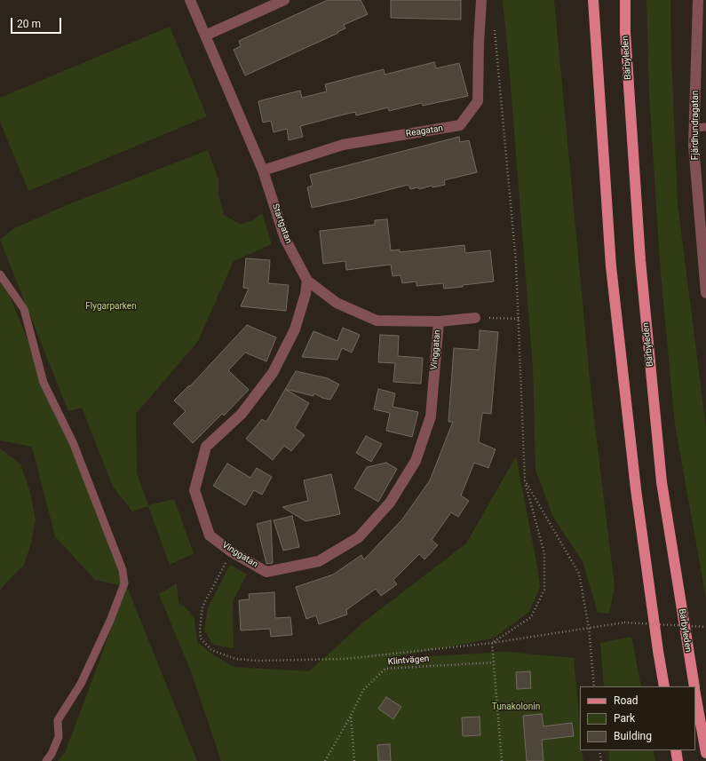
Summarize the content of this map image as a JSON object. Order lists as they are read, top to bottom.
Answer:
{
  "streets": {
    "main road": ["Bärbyleden"],
    "street": [
      "Fjärdhundragatan",
      "Reagatan",
      "Startgatan",
      "Vinggatan"
    ],
    "path": ["Klintvägen"]
  },
  "crossings": [
    ["Reagatan", "Startgatan"],
    ["Startgatan", "Vinggatan"]
  ],
  "parks": ["Flygarparken", "Tunakolonin"],
  "legend": ["Road", "Park", "Building"],
  "scale_bar": "20 m"
}
